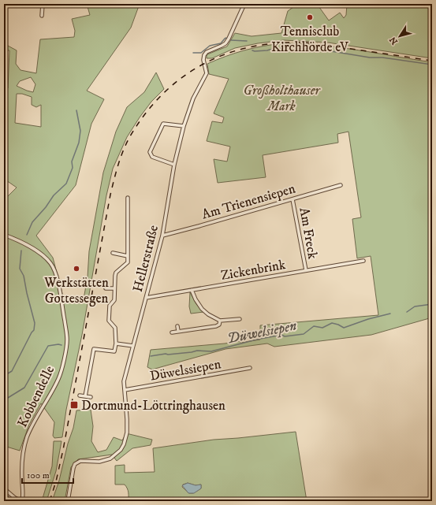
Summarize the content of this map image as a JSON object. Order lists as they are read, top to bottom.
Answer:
{
  "streets": {
    "street": [
      "Am Trienensiepen",
      "Am Freck",
      "Hellerstraße",
      "Zickenbrink",
      "Düwelssiepen",
      "Kobbendelle"
    ]
  },
  "crossings": [
    ["Am Trienensiepen", "Am Freck"],
    ["Am Trienensiepen", "Hellerstraße"],
    ["Am Freck", "Zickenbrink"],
    ["Hellerstraße", "Zickenbrink"],
    ["Hellerstraße", "Düwelssiepen"]
  ],
  "water": ["Düwelsiepen"],
  "parks": ["Großholthauser Mark"],
  "places": {
    "other": ["Tennisclub Kirchhörde eV", "Werkstätten Gottessegen"],
    "transit": ["Dortmund-Löttringhausen"]
  },
  "scale_bar": "100 m",
  "north": "bottom left"
}
